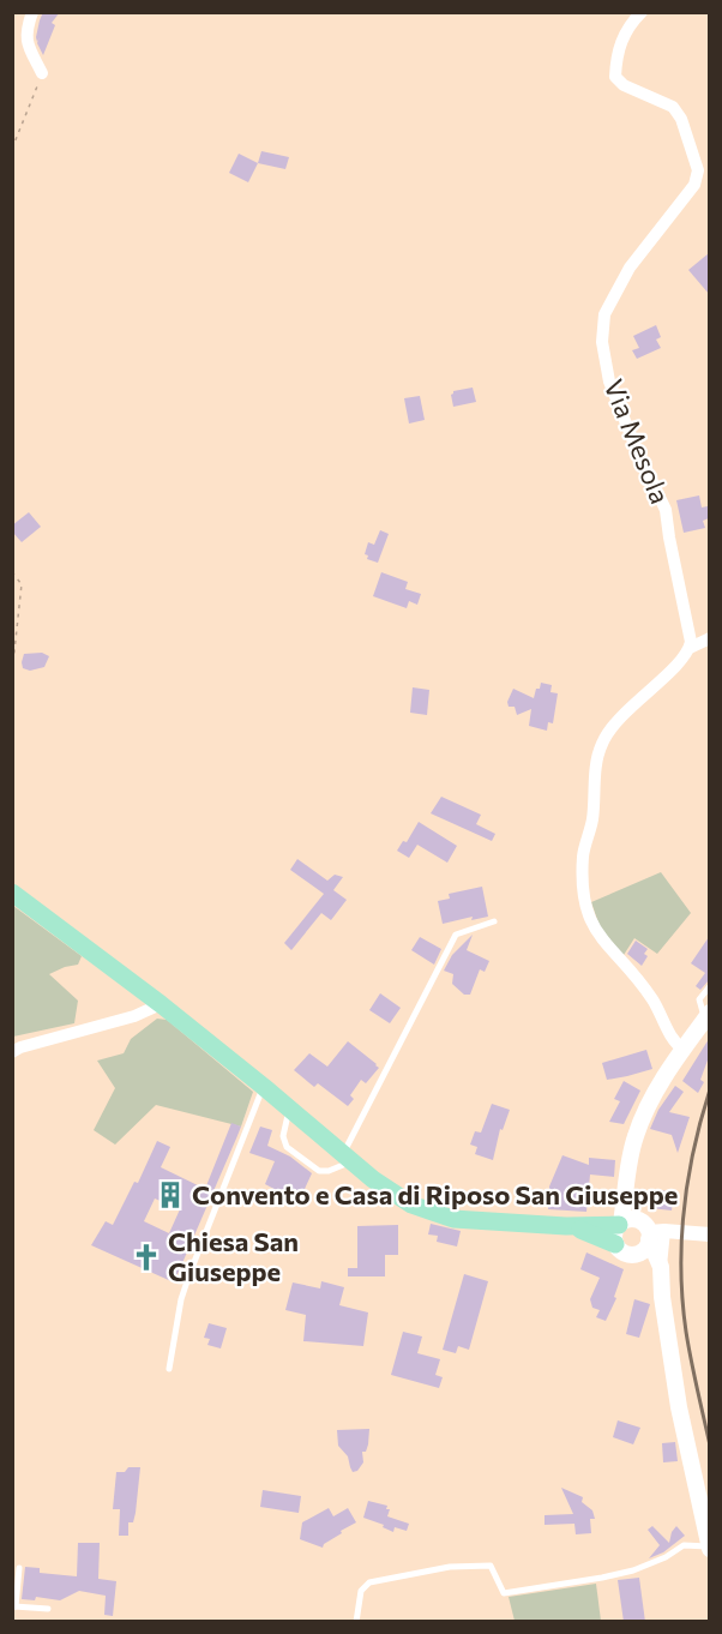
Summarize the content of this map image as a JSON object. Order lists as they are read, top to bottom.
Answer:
{
  "streets": {
    "street": ["Via Mesola"]
  },
  "places": {
    "building": ["Convento e Casa di Riposo San Giuseppe"],
    "church": ["Chiesa San Giuseppe"]
  }
}
